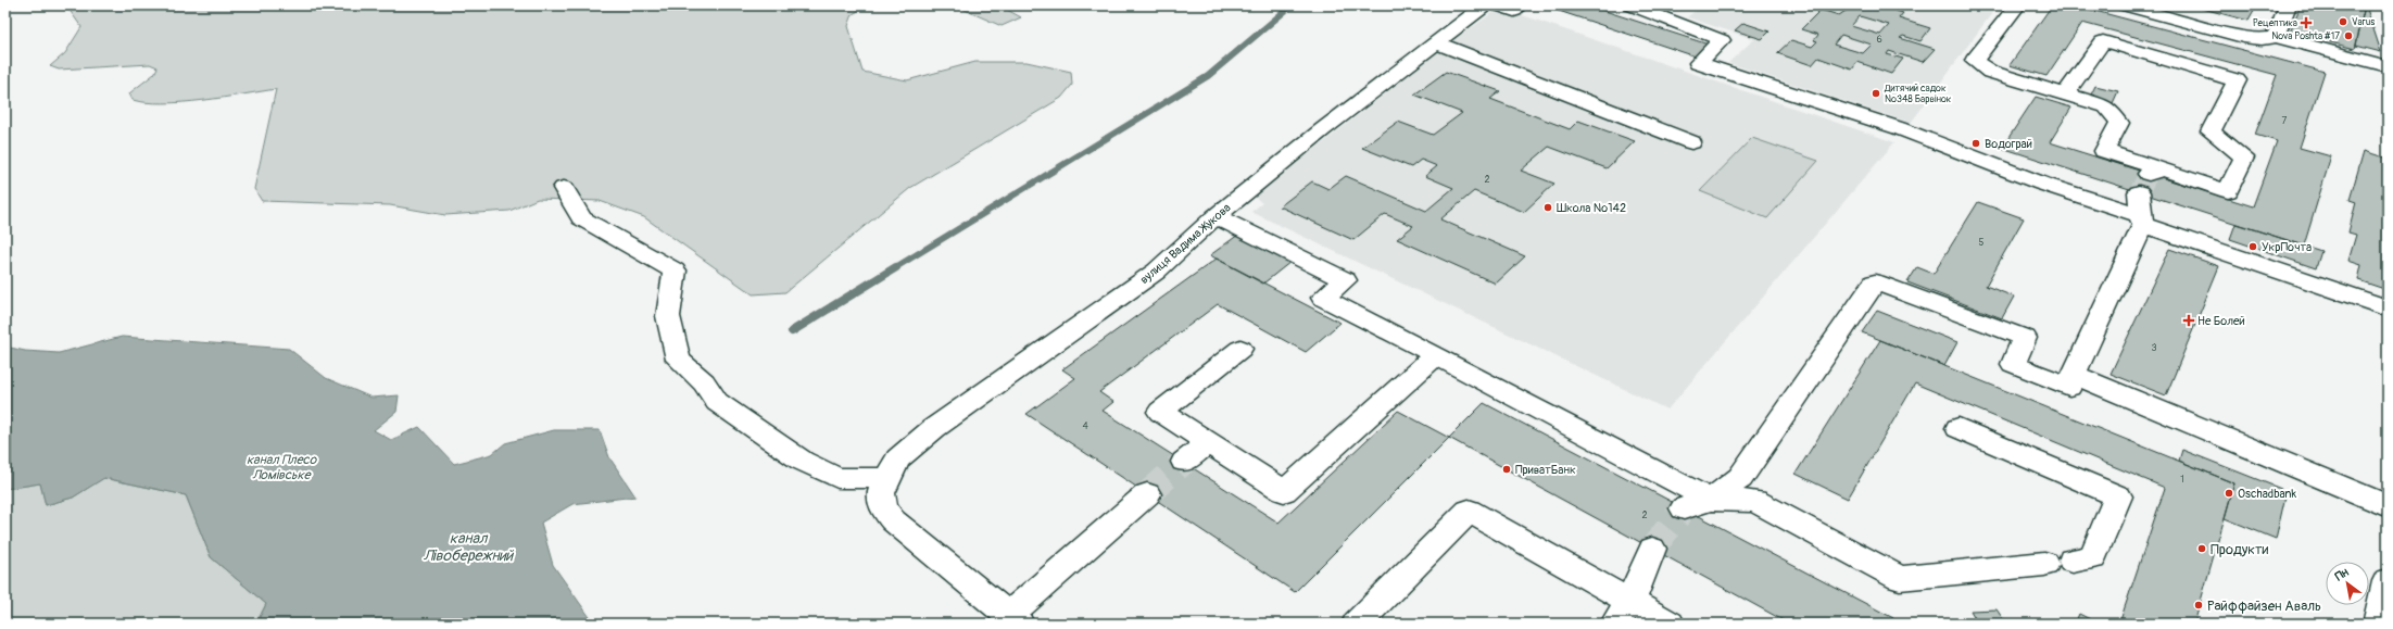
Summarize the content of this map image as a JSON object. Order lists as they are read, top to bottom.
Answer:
{
  "streets": {
    "street": ["вулиця Вадима Жукова"]
  },
  "water": ["канал Плесо Ломівське", "канал Лівобережний"],
  "places": {
    "other": [
      "Varus",
      "Nova Poshta #17",
      "Дитячий садок №348 Барвінок",
      "Водограй",
      "Школа №142",
      "УкрПочта",
      "ПриватБанк",
      "Oschadbank",
      "Продукти",
      "Райффайзен Аваль"
    ],
    "health": ["Рецептика", "Не Болей"]
  },
  "house_numbers": [
    "6",
    "7",
    "2",
    "5",
    "3",
    "4",
    "1",
    "2"
  ],
  "north": "top left"
}
